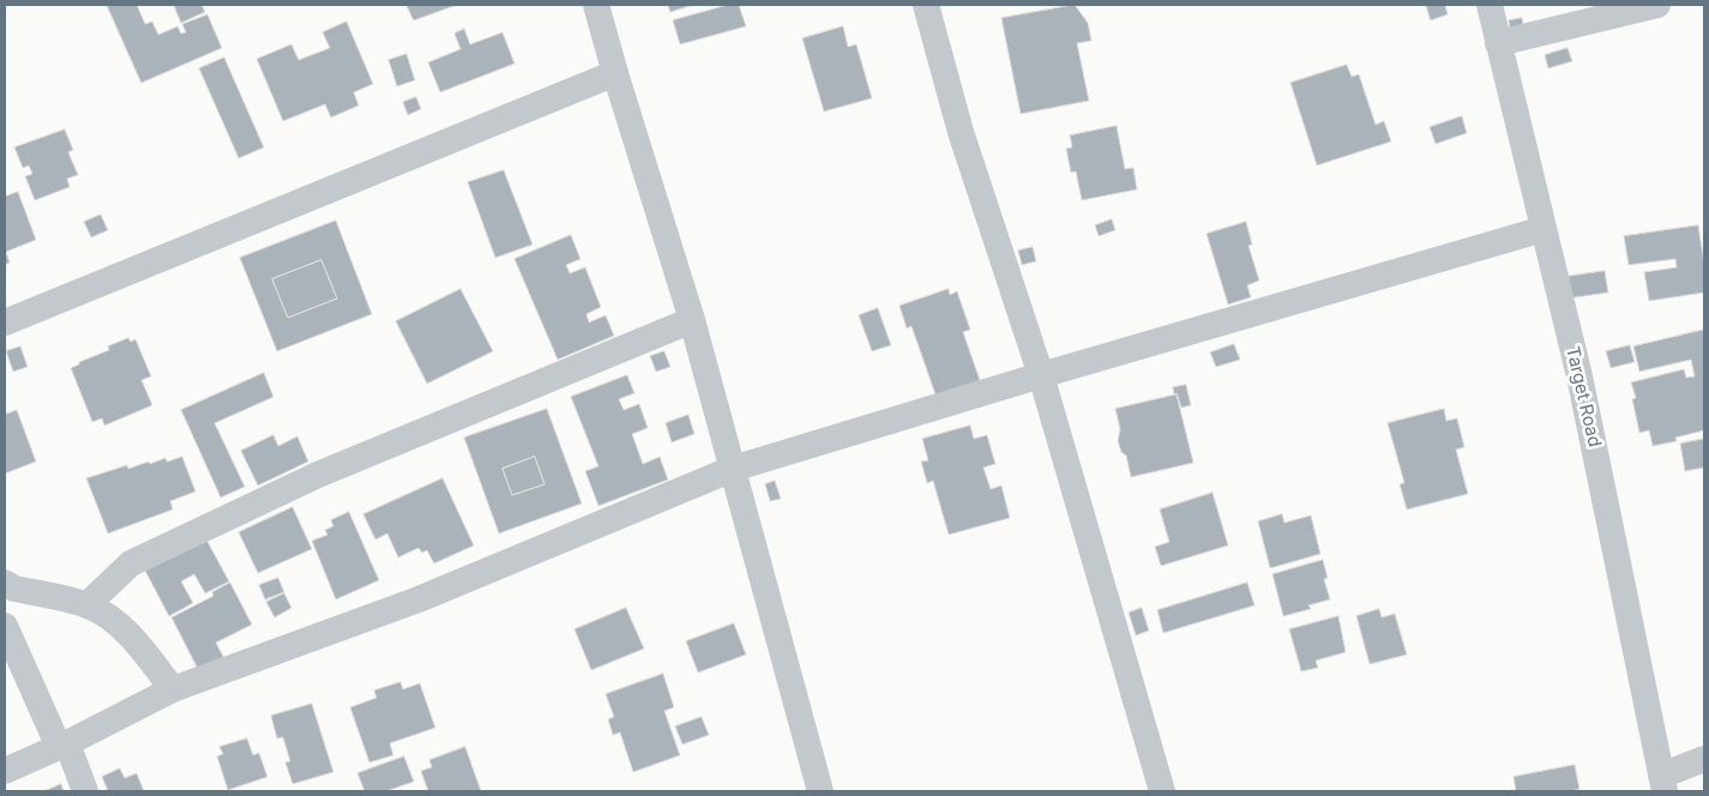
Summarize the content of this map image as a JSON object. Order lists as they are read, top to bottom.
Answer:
{
  "streets": {
    "street": ["Target Road"]
  }
}
